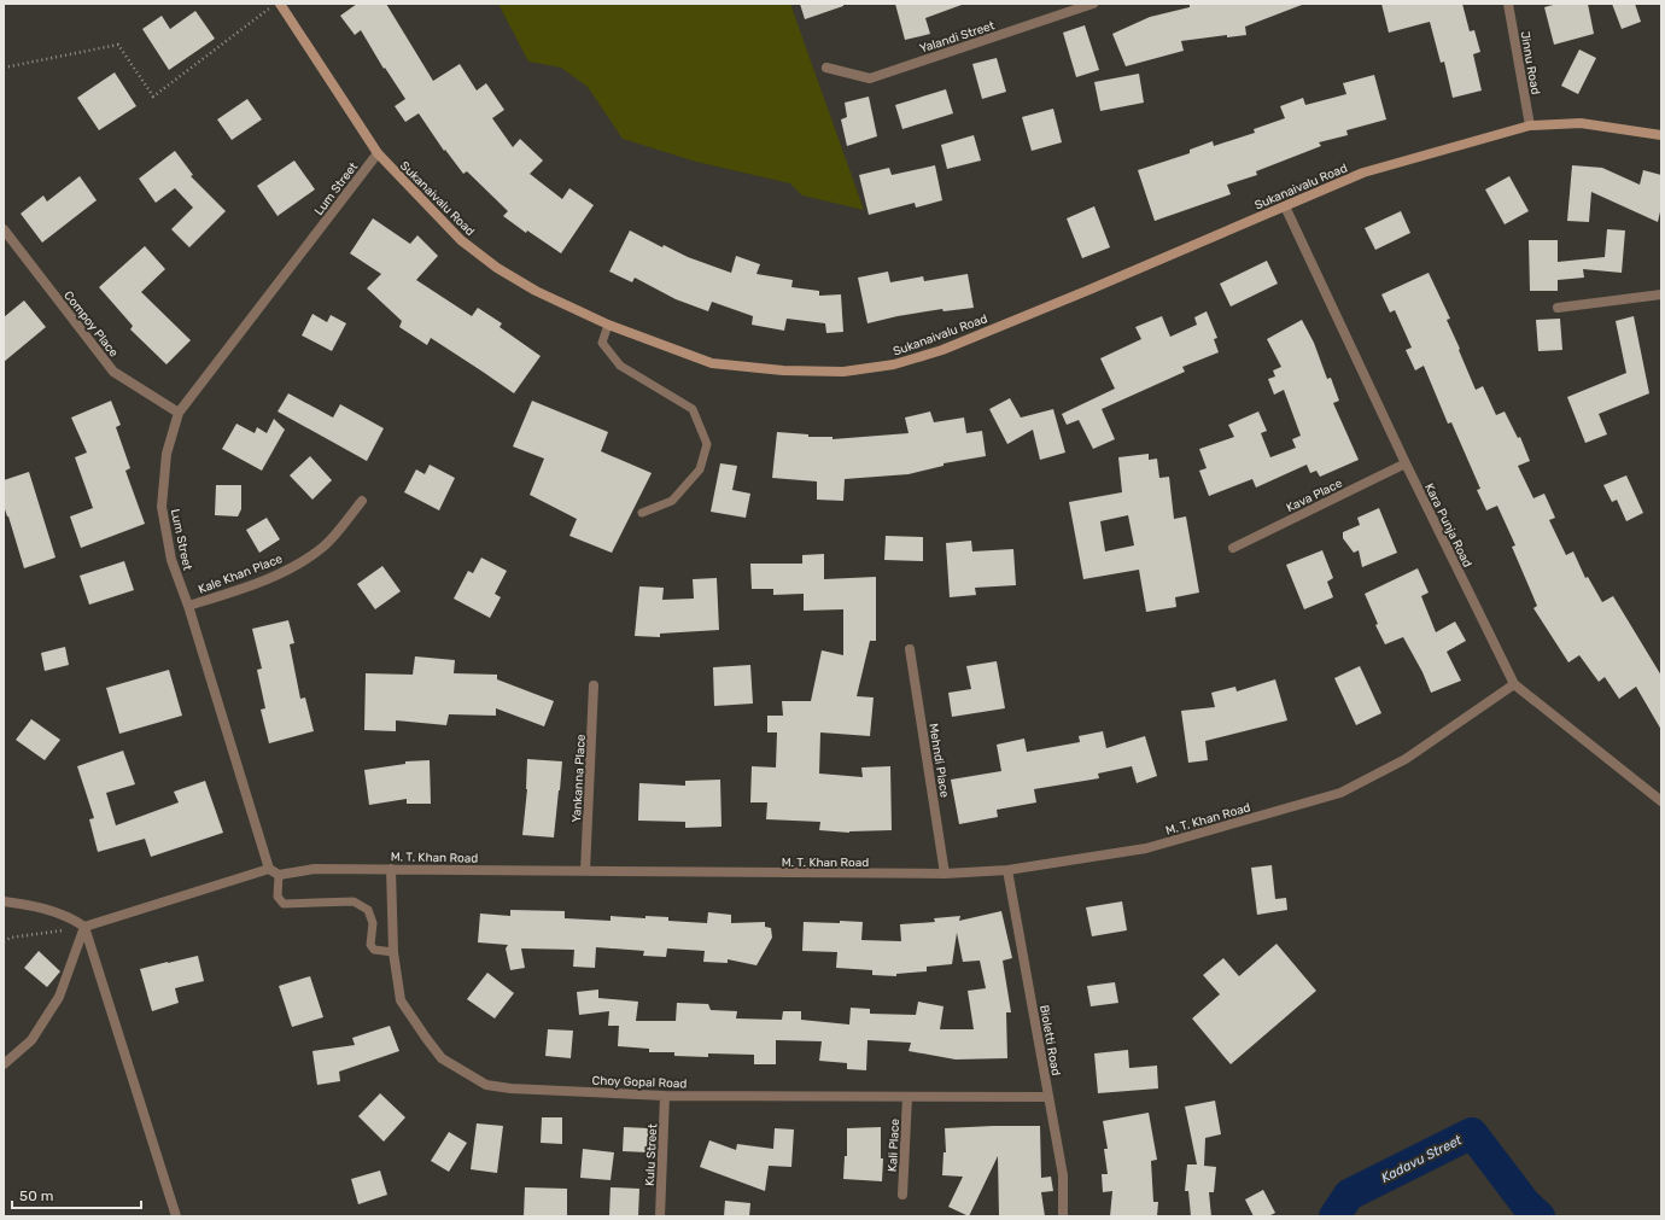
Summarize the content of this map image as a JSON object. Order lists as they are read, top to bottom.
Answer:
{
  "streets": {
    "main road": ["Sukanaivalu Road"],
    "street": [
      "Yalandi Street",
      "Jinnu Road",
      "Lum Street",
      "Compoy Place",
      "Kava Place",
      "Kara Punja Road",
      "Kale Khan Place",
      "Mehndi Place",
      "Yankanna Place",
      "M. T. Khan Road",
      "Bioletti Road",
      "Choy Gopal Road",
      "Kali Place",
      "Kulu Street"
    ]
  },
  "crossings": [
    ["Jinnu Road", "Sukanaivalu Road"],
    ["Sukanaivalu Road", "Lum Street"],
    ["Sukanaivalu Road", "Kara Punja Road"],
    ["Lum Street", "Compoy Place"],
    ["Lum Street", "Kale Khan Place"],
    ["Kava Place", "Kara Punja Road"],
    ["Kara Punja Road", "M. T. Khan Road"],
    ["Mehndi Place", "M. T. Khan Road"],
    ["Yankanna Place", "M. T. Khan Road"],
    ["M. T. Khan Road", "Bioletti Road"],
    ["M. T. Khan Road", "Choy Gopal Road"],
    ["Bioletti Road", "Choy Gopal Road"],
    ["Choy Gopal Road", "Kali Place"],
    ["Choy Gopal Road", "Kulu Street"]
  ],
  "water": ["Kadavu Street"],
  "scale_bar": "50 m"
}
